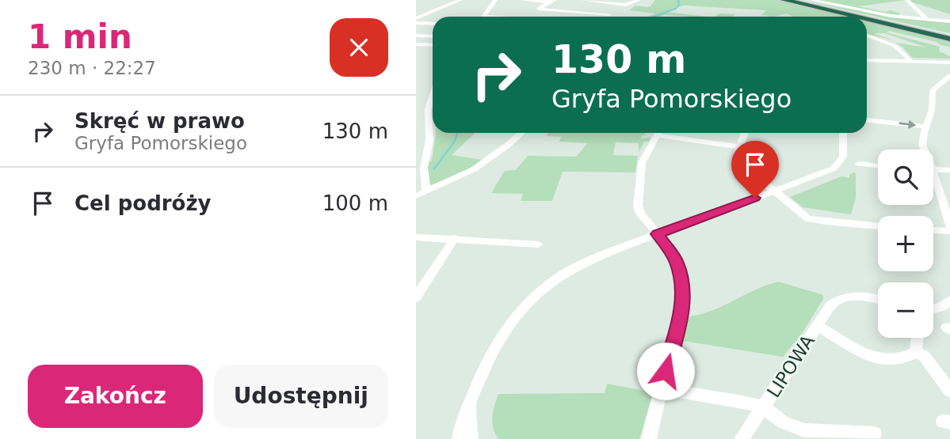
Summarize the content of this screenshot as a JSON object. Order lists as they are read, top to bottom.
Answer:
{
  "streets": {
    "street": ["LIPOWA"]
  },
  "page": {
    "heading": ["1 min", "230 m · 22:27"],
    "turn": ["130 m", "Gryfa Pomorskiego"],
    "list": [
      {
        "name": "Skręć w prawo",
        "note": "Gryfa Pomorskiego",
        "value": "130 m"
      },
      {
        "name": "Cel podróży",
        "value": "100 m"
      }
    ],
    "map_buttons": ["+", "−"],
    "buttons": ["Zakończ", "Udostępnij"]
  }
}
